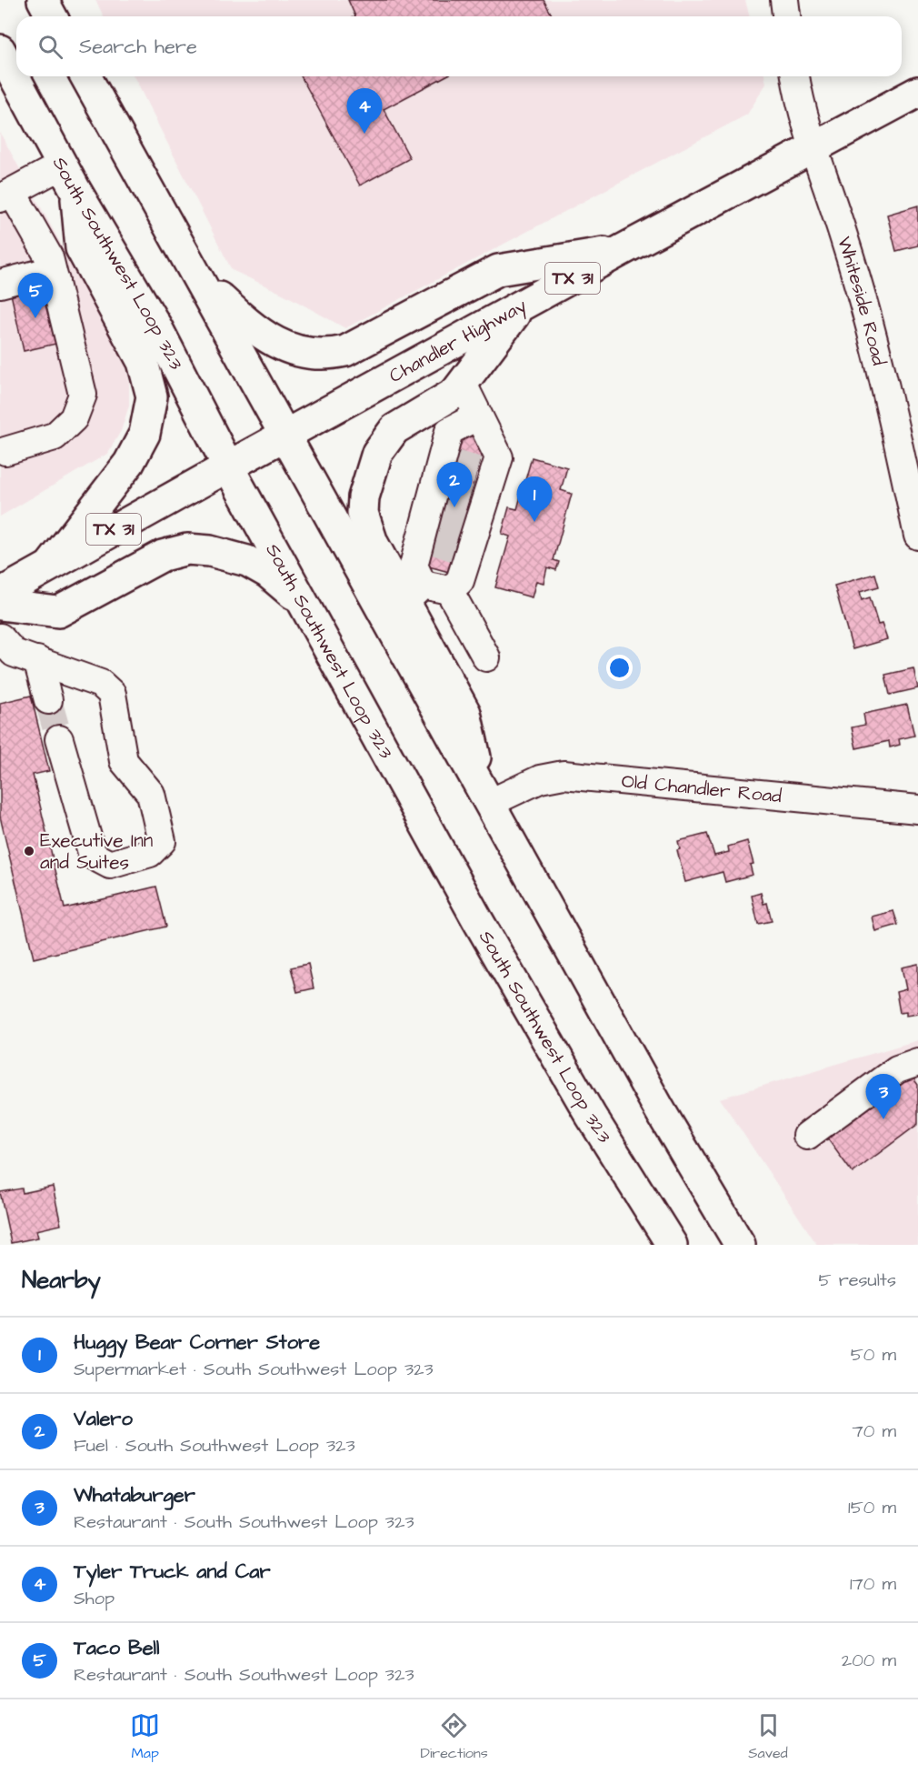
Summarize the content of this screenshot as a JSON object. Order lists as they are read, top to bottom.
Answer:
{
  "streets": {
    "main road": ["South Southwest Loop 323", "TX 31", "Chandler Highway"],
    "street": ["Whiteside Road", "Old Chandler Road"]
  },
  "crossings": [
    ["South Southwest Loop 323", "Chandler Highway"],
    ["Whiteside Road", "Chandler Highway"]
  ],
  "places": ["Executive Inn and Suites"],
  "page": {
    "search": "Search here",
    "pins": [
      "4",
      "5",
      "2",
      "1",
      "3"
    ],
    "heading": ["Nearby", "5 results"],
    "list": [
      {
        "mark": "1",
        "name": "Huggy Bear Corner Store",
        "note": "Supermarket · South Southwest Loop 323",
        "value": "50 m"
      },
      {
        "mark": "2",
        "name": "Valero",
        "note": "Fuel · South Southwest Loop 323",
        "value": "70 m"
      },
      {
        "mark": "3",
        "name": "Whataburger",
        "note": "Restaurant · South Southwest Loop 323",
        "value": "150 m"
      },
      {
        "mark": "4",
        "name": "Tyler Truck and Car",
        "note": "Shop",
        "value": "170 m"
      },
      {
        "mark": "5",
        "name": "Taco Bell",
        "note": "Restaurant · South Southwest Loop 323",
        "value": "200 m"
      }
    ],
    "nav": ["Map", "Directions", "Saved"]
  }
}
